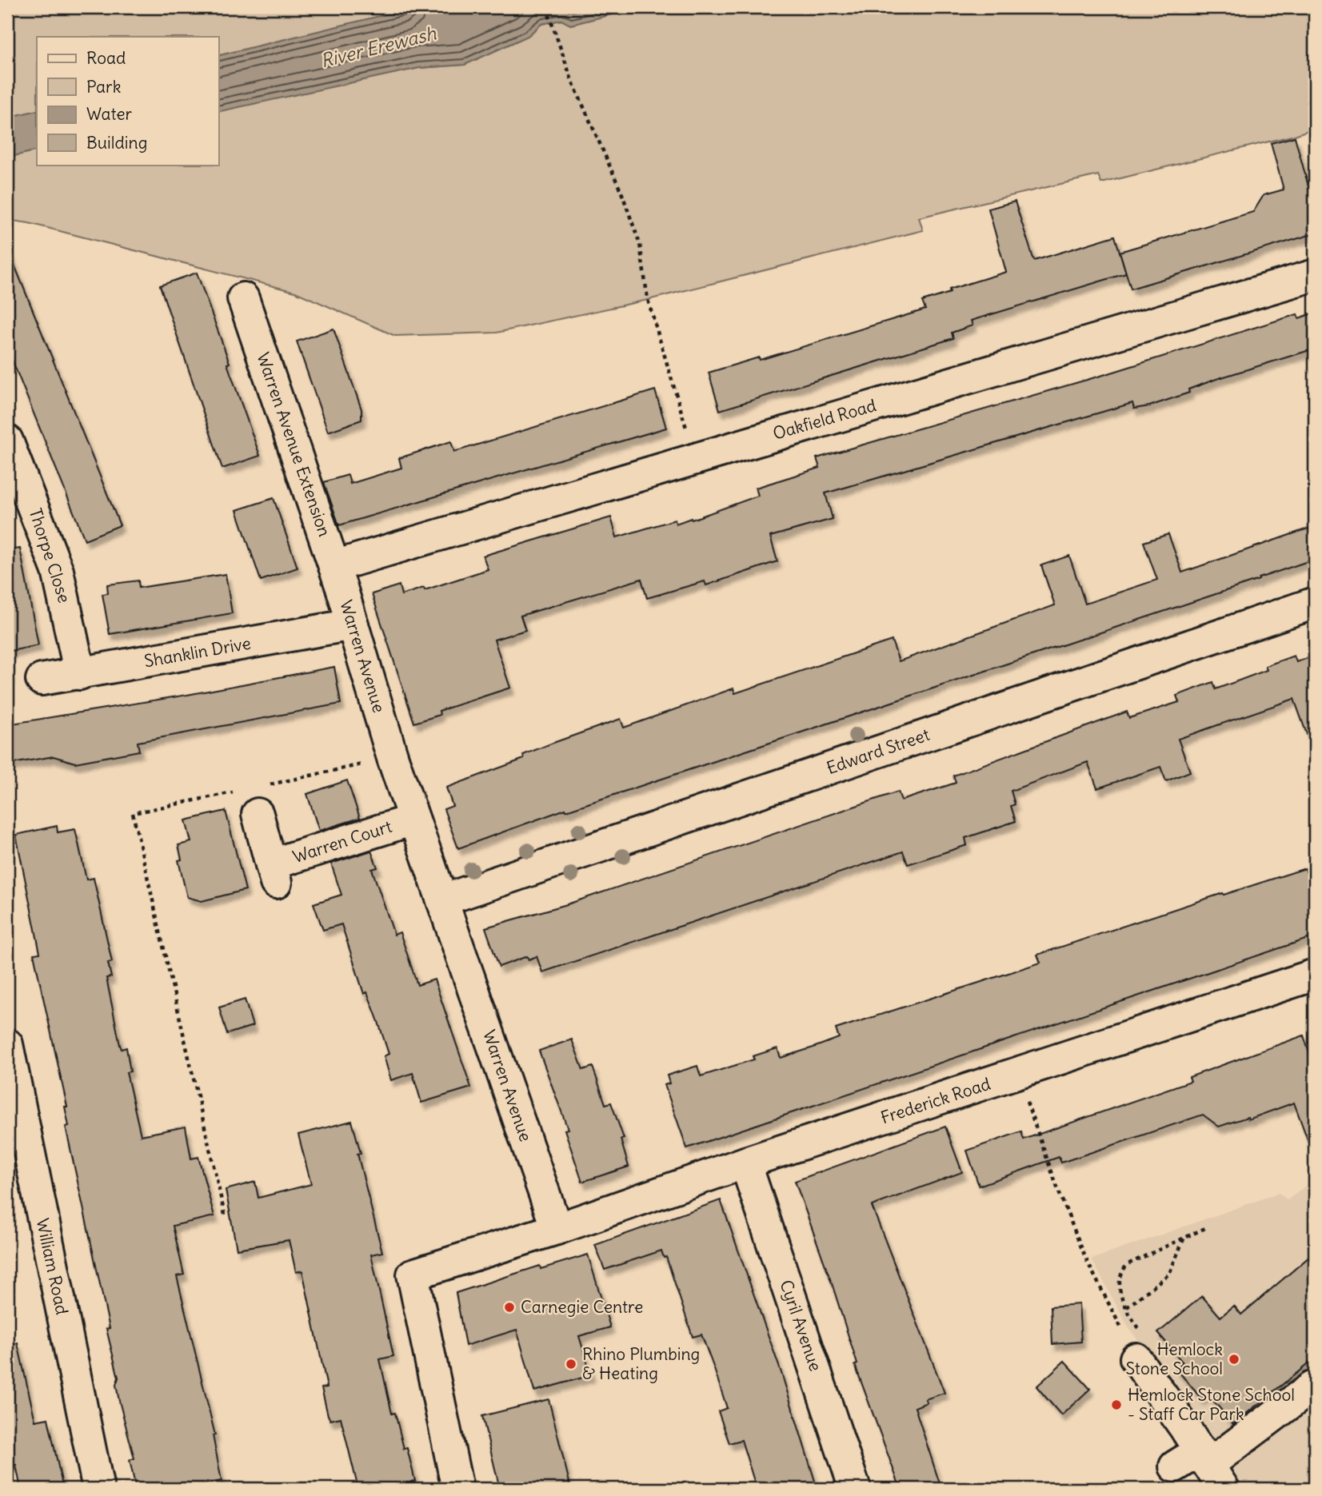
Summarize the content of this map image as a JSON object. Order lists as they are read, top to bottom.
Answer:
{
  "streets": {
    "street": [
      "Oakfield Road",
      "Warren Avenue Extension",
      "Thorpe Close",
      "Shanklin Drive",
      "Warren Avenue",
      "Edward Street",
      "Warren Court",
      "Frederick Road",
      "William Road",
      "Cyril Avenue"
    ]
  },
  "crossings": [
    ["Oakfield Road", "Warren Avenue Extension"],
    ["Oakfield Road", "Warren Avenue"],
    ["Warren Avenue Extension", "Warren Avenue"],
    ["Thorpe Close", "Shanklin Drive"],
    ["Shanklin Drive", "Warren Avenue"],
    ["Warren Avenue", "Edward Street"],
    ["Warren Avenue", "Warren Court"],
    ["Warren Avenue", "Frederick Road"],
    ["Frederick Road", "Cyril Avenue"]
  ],
  "water": ["River Erewash"],
  "places": [
    "Carnegie Centre",
    "Hemlock Stone School",
    "Rhino Plumbing & Heating",
    "Hemlock Stone School - Staff Car Park"
  ],
  "legend": [
    "Road",
    "Park",
    "Water",
    "Building"
  ]
}
